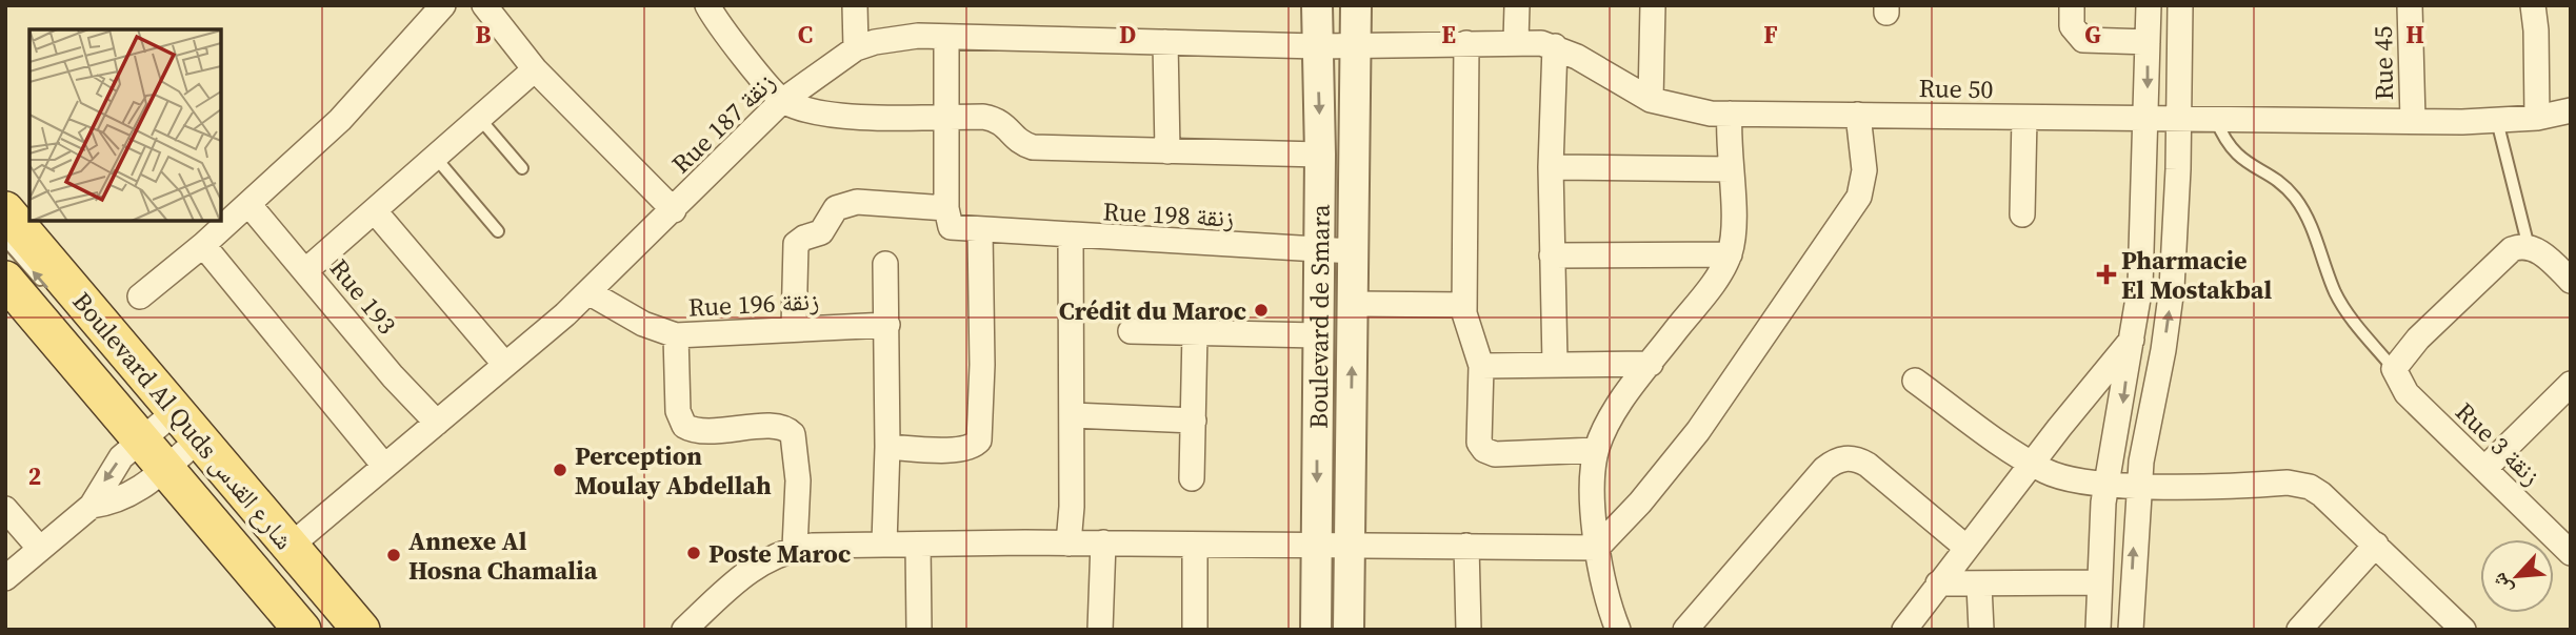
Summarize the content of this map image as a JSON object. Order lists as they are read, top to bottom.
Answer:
{
  "streets": {
    "main road": ["Boulevard Al Quds شارع القدس"],
    "street": [
      "Rue 45",
      "Rue 50",
      "Rue 187 زنقة",
      "Rue 198 زنقة",
      "Rue 193",
      "Rue 196 زنقة",
      "Boulevard de Smara",
      "Rue 3 زنقة"
    ]
  },
  "crossings": [
    ["Rue 45", "Rue 50"],
    ["Rue 50", "Rue 187 زنقة"],
    ["Rue 50", "Boulevard de Smara"],
    ["Rue 187 زنقة", "Rue 193"],
    ["Rue 187 زنقة", "Rue 196 زنقة"],
    ["Rue 187 زنقة", "Boulevard de Smara"],
    ["Rue 187 زنقة", "Boulevard Al Quds شارع القدس"],
    ["Rue 198 زنقة", "Rue 196 زنقة"],
    ["Rue 198 زنقة", "Boulevard de Smara"]
  ],
  "places": {
    "health": ["Pharmacie El Mostakbal"],
    "other": [
      "Crédit du Maroc",
      "Perception Moulay Abdellah",
      "Poste Maroc",
      "Annexe Al Hosna Chamalia"
    ]
  },
  "north": "bottom left",
  "grid": {
    "columns": [
      "B",
      "C",
      "D",
      "E",
      "F",
      "G",
      "H"
    ],
    "rows": ["2"]
  }
}
